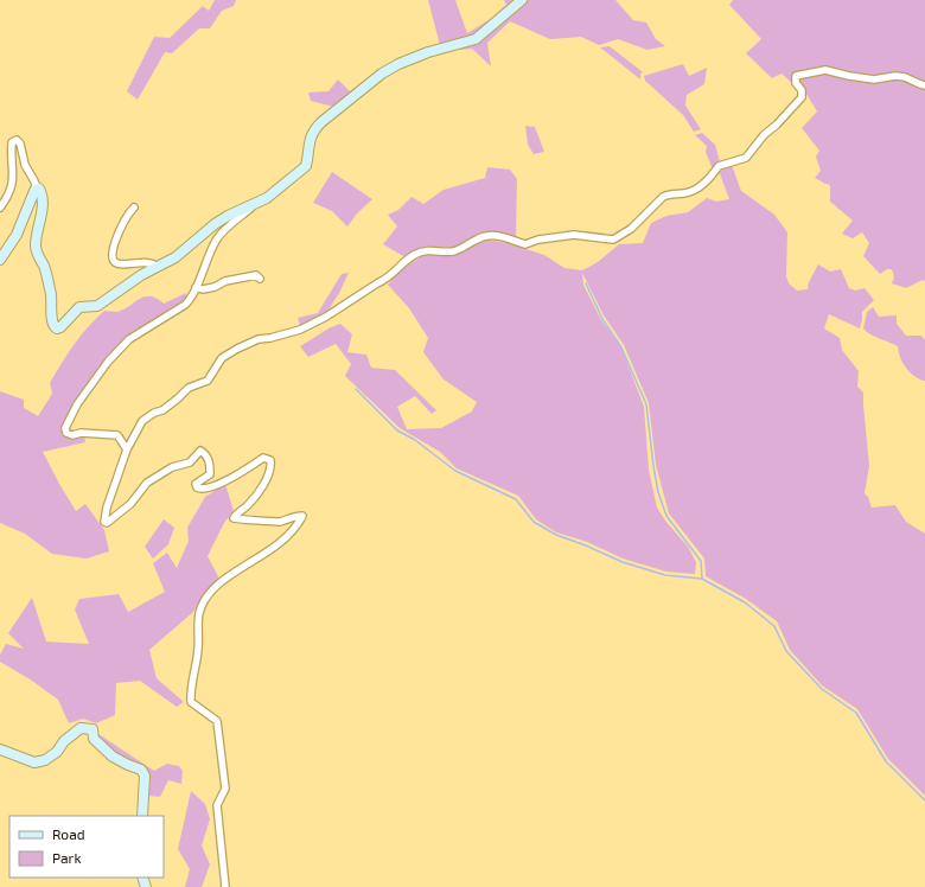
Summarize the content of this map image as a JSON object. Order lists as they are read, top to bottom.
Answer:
{
  "legend": ["Road", "Park"]
}
